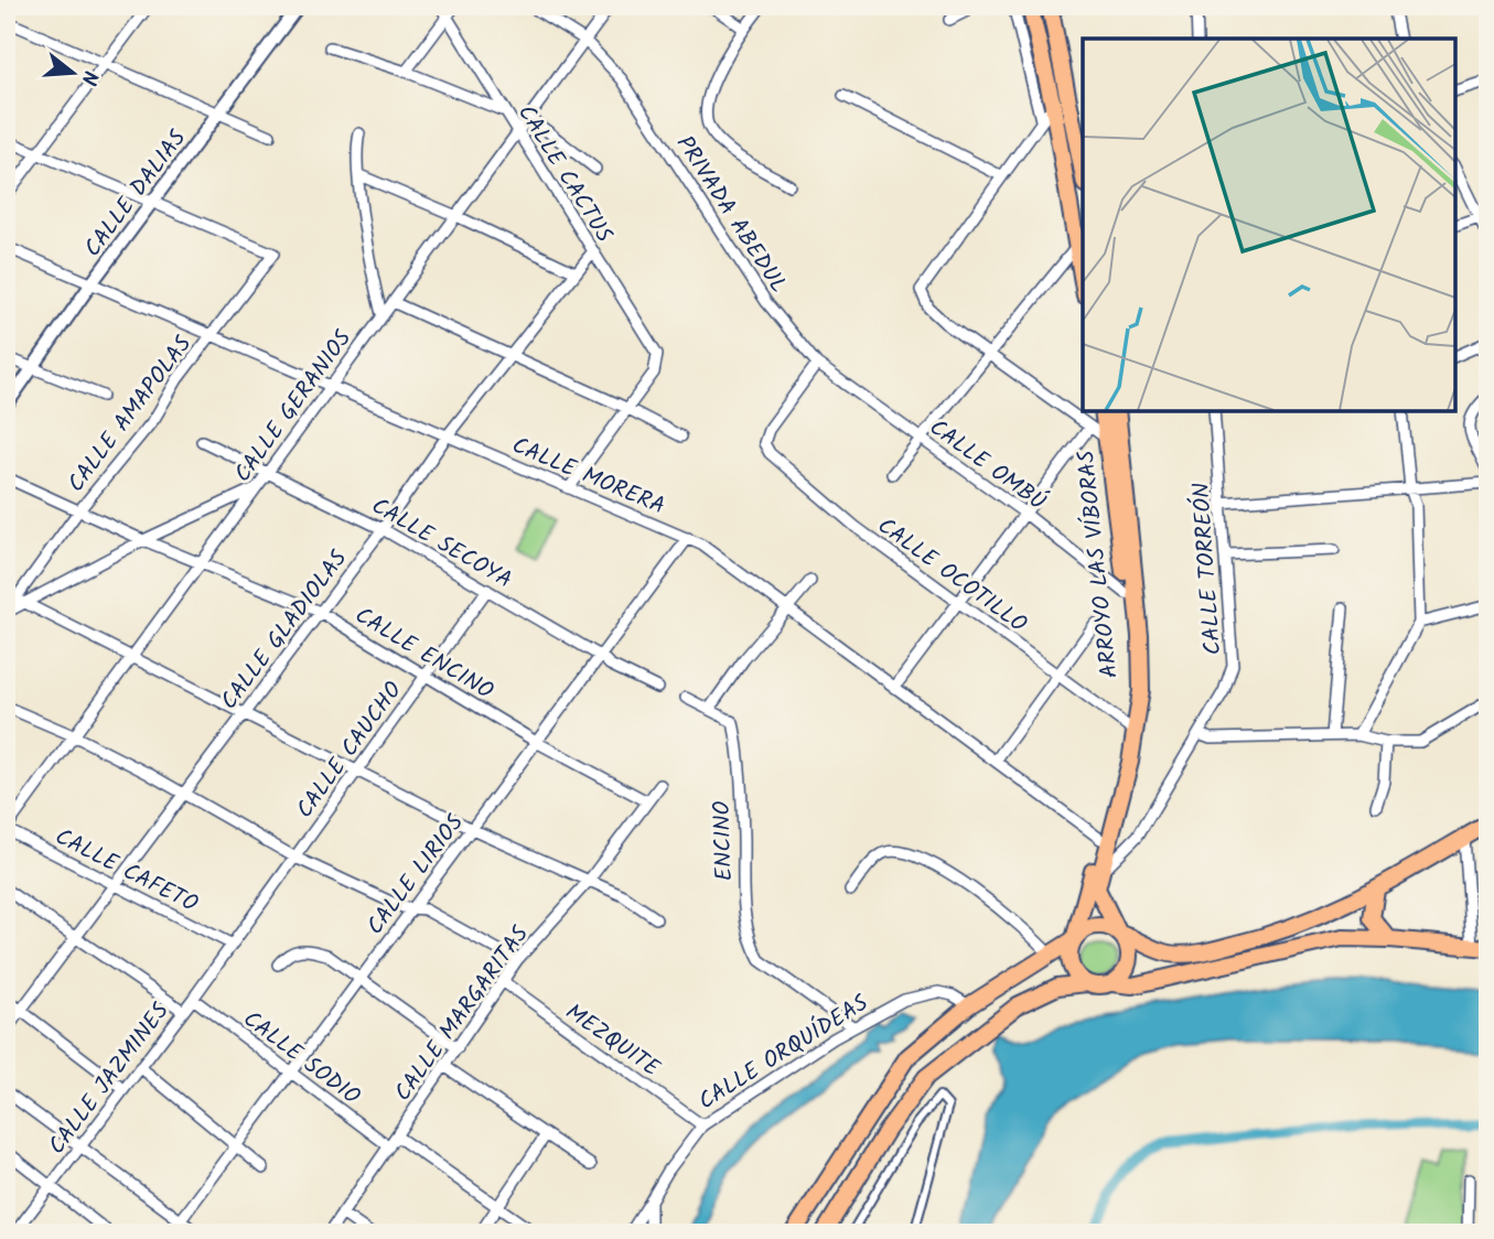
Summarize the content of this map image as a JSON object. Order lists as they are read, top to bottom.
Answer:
{
  "streets": {
    "main road": ["ARROYO LAS VÍBORAS"],
    "street": [
      "CALLE CACTUS",
      "CALLE DALIAS",
      "PRIVADA ABEDUL",
      "CALLE GERANIOS",
      "CALLE AMAPOLAS",
      "CALLE OMBÚ",
      "CALLE MORERA",
      "CALLE SECOYA",
      "CALLE TORREÓN",
      "CALLE OCOTILLO",
      "CALLE GLADIOLAS",
      "CALLE ENCINO",
      "CALLE CAUCHO",
      "ENCINO",
      "CALLE CAFETO",
      "CALLE LIRIOS",
      "CALLE MARGARITAS",
      "MEZQUITE",
      "CALLE ORQUÍDEAS",
      "CALLE SODIO",
      "CALLE JAZMINES"
    ]
  },
  "crossings": [
    ["CALLE CACTUS", "CALLE GERANIOS"],
    ["CALLE CACTUS", "CALLE GLADIOLAS"],
    ["CALLE DALIAS", "CALLE AMAPOLAS"],
    ["CALLE DALIAS", "CALLE MORERA"],
    ["PRIVADA ABEDUL", "CALLE GERANIOS"],
    ["PRIVADA ABEDUL", "CALLE OMBÚ"],
    ["PRIVADA ABEDUL", "CALLE OCOTILLO"],
    ["CALLE GERANIOS", "CALLE MORERA"],
    ["CALLE GERANIOS", "CALLE SECOYA"],
    ["CALLE GERANIOS", "CALLE ENCINO"],
    ["CALLE GERANIOS", "CALLE CAFETO"],
    ["CALLE AMAPOLAS", "CALLE MORERA"],
    ["CALLE AMAPOLAS", "CALLE ENCINO"],
    ["CALLE OMBÚ", "ARROYO LAS VÍBORAS"],
    ["CALLE OMBÚ", "CALLE OCOTILLO"],
    ["CALLE MORERA", "ARROYO LAS VÍBORAS"],
    ["CALLE MORERA", "CALLE GLADIOLAS"],
    ["CALLE MORERA", "CALLE LIRIOS"],
    ["CALLE SECOYA", "CALLE GLADIOLAS"],
    ["CALLE SECOYA", "CALLE CAUCHO"],
    ["CALLE SECOYA", "CALLE LIRIOS"],
    ["ARROYO LAS VÍBORAS", "CALLE TORREÓN"],
    ["ARROYO LAS VÍBORAS", "CALLE OCOTILLO"],
    ["CALLE GLADIOLAS", "CALLE ENCINO"],
    ["CALLE GLADIOLAS", "CALLE CAFETO"],
    ["CALLE ENCINO", "CALLE CAUCHO"],
    ["CALLE ENCINO", "CALLE LIRIOS"],
    ["CALLE ENCINO", "CALLE MARGARITAS"],
    ["CALLE CAUCHO", "CALLE CAFETO"],
    ["CALLE CAUCHO", "CALLE JAZMINES"],
    ["ENCINO", "CALLE ORQUÍDEAS"],
    ["CALLE CAFETO", "CALLE JAZMINES"],
    ["CALLE LIRIOS", "CALLE SODIO"],
    ["CALLE MARGARITAS", "MEZQUITE"],
    ["CALLE MARGARITAS", "CALLE SODIO"],
    ["MEZQUITE", "CALLE ORQUÍDEAS"],
    ["CALLE SODIO", "CALLE JAZMINES"]
  ],
  "north": "right"
}
